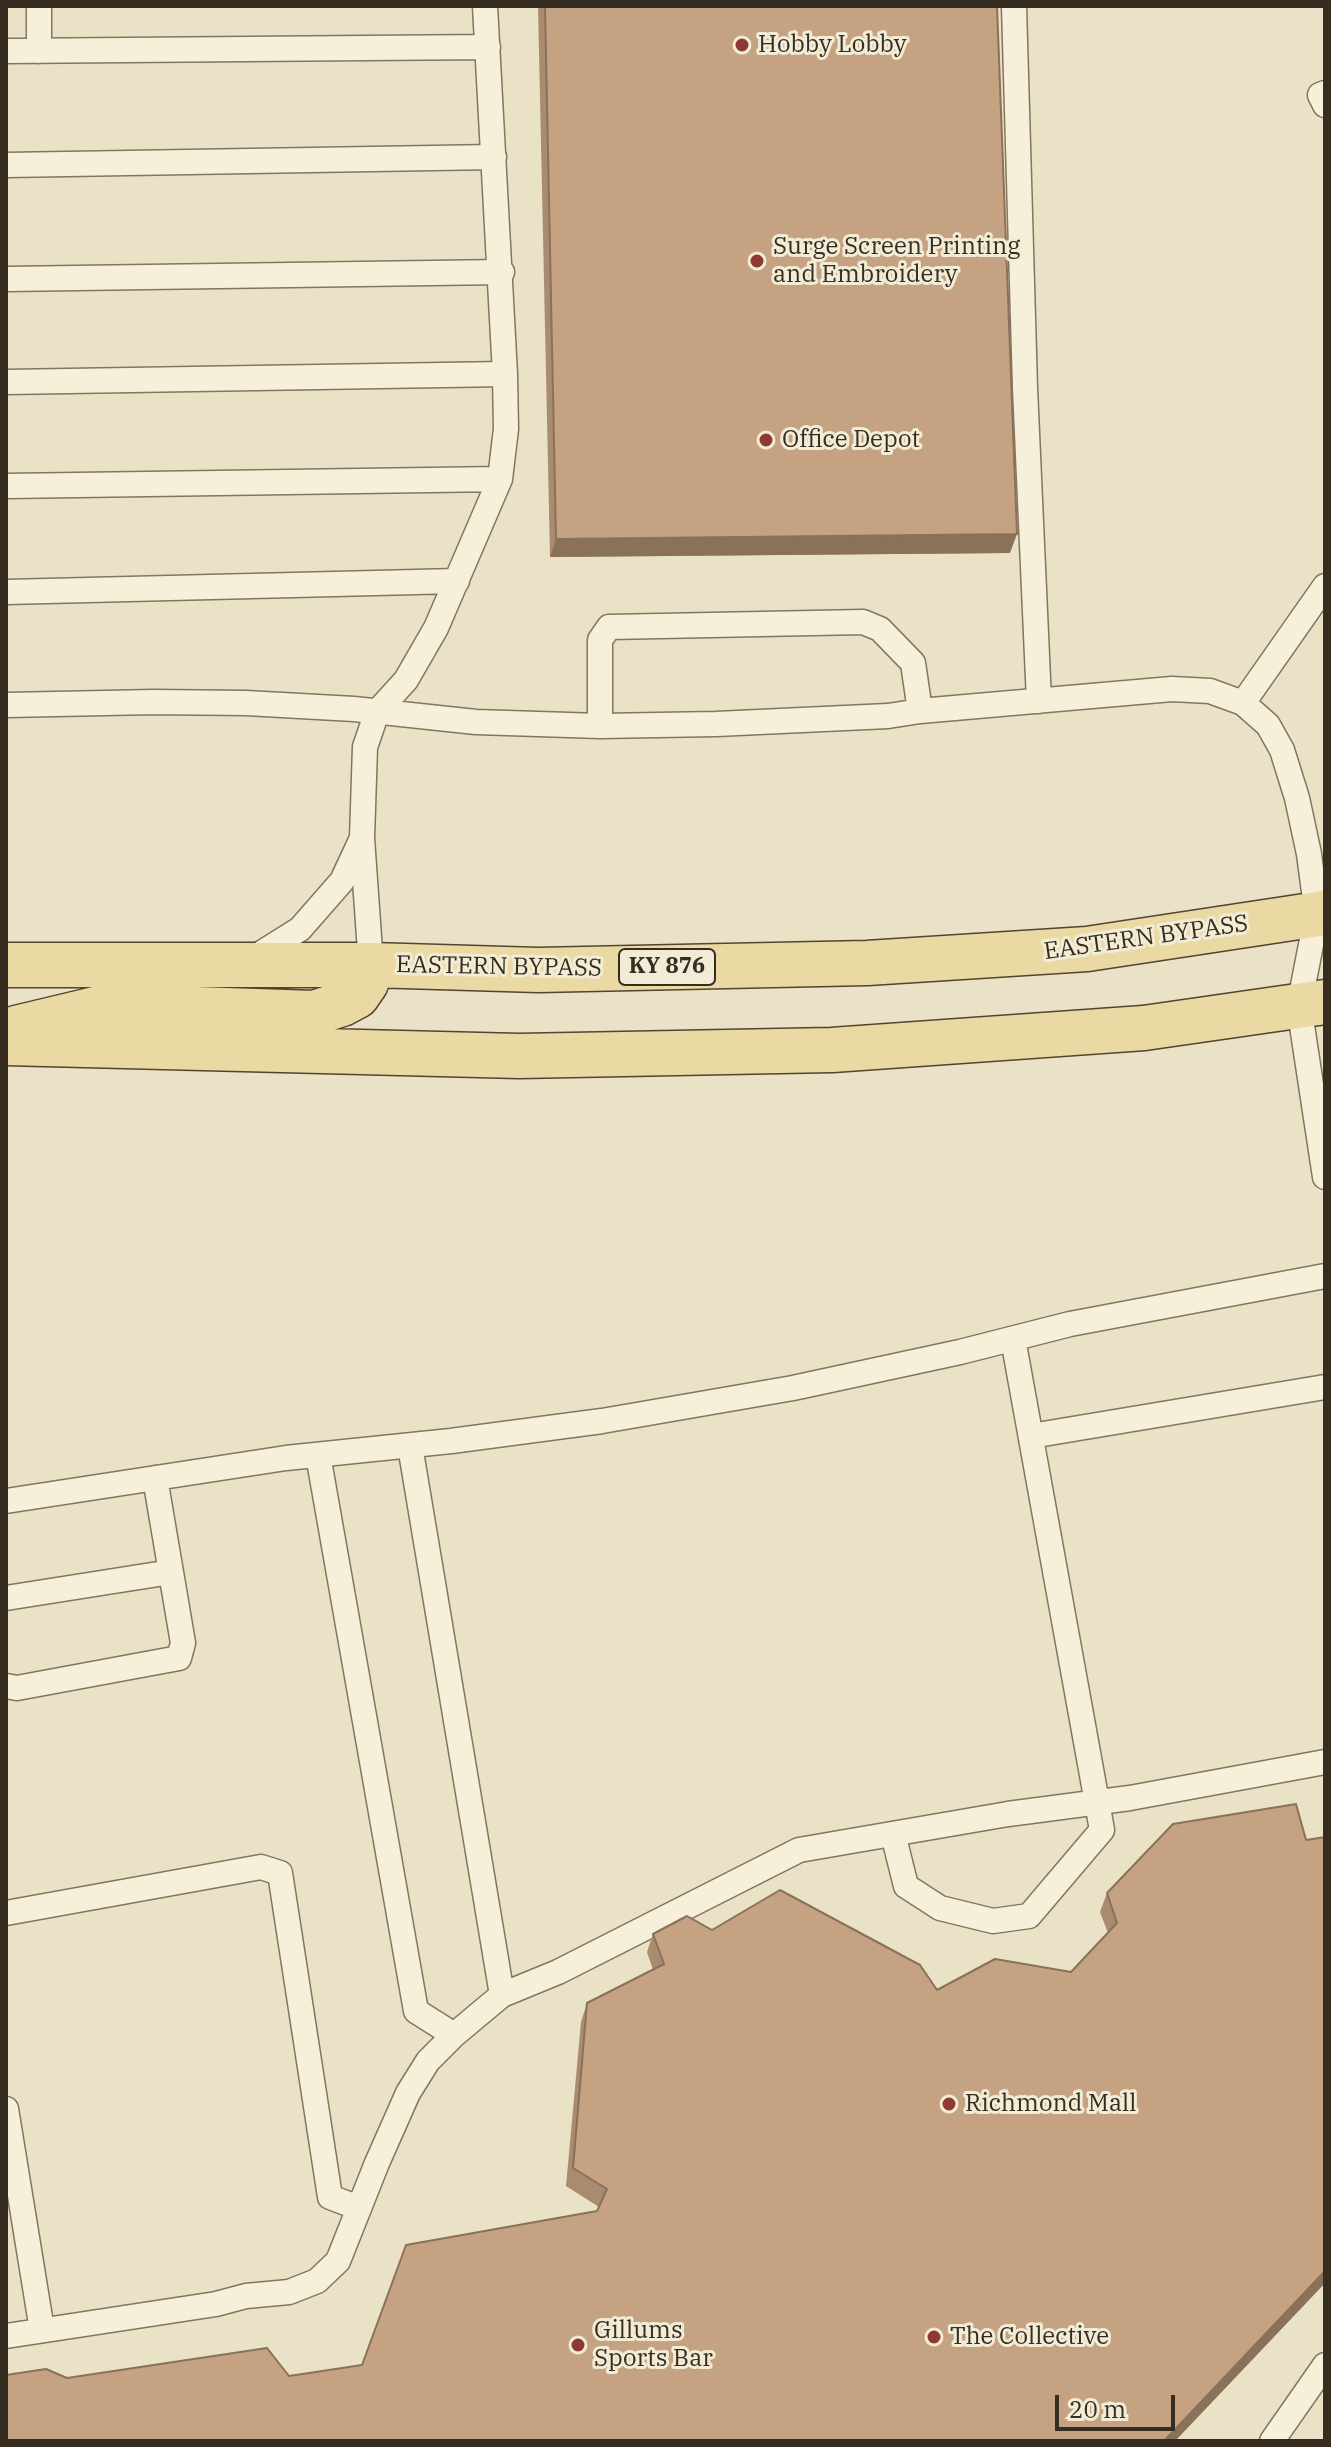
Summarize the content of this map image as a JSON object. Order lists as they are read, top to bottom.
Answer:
{
  "streets": {
    "main road": ["EASTERN BYPASS", "KY 876"]
  },
  "places": [
    "Hobby Lobby",
    "Surge Screen Printing and Embroidery",
    "Office Depot",
    "Richmond Mall",
    "The Collective",
    "Gillums Sports Bar"
  ],
  "scale_bar": "20 m"
}
